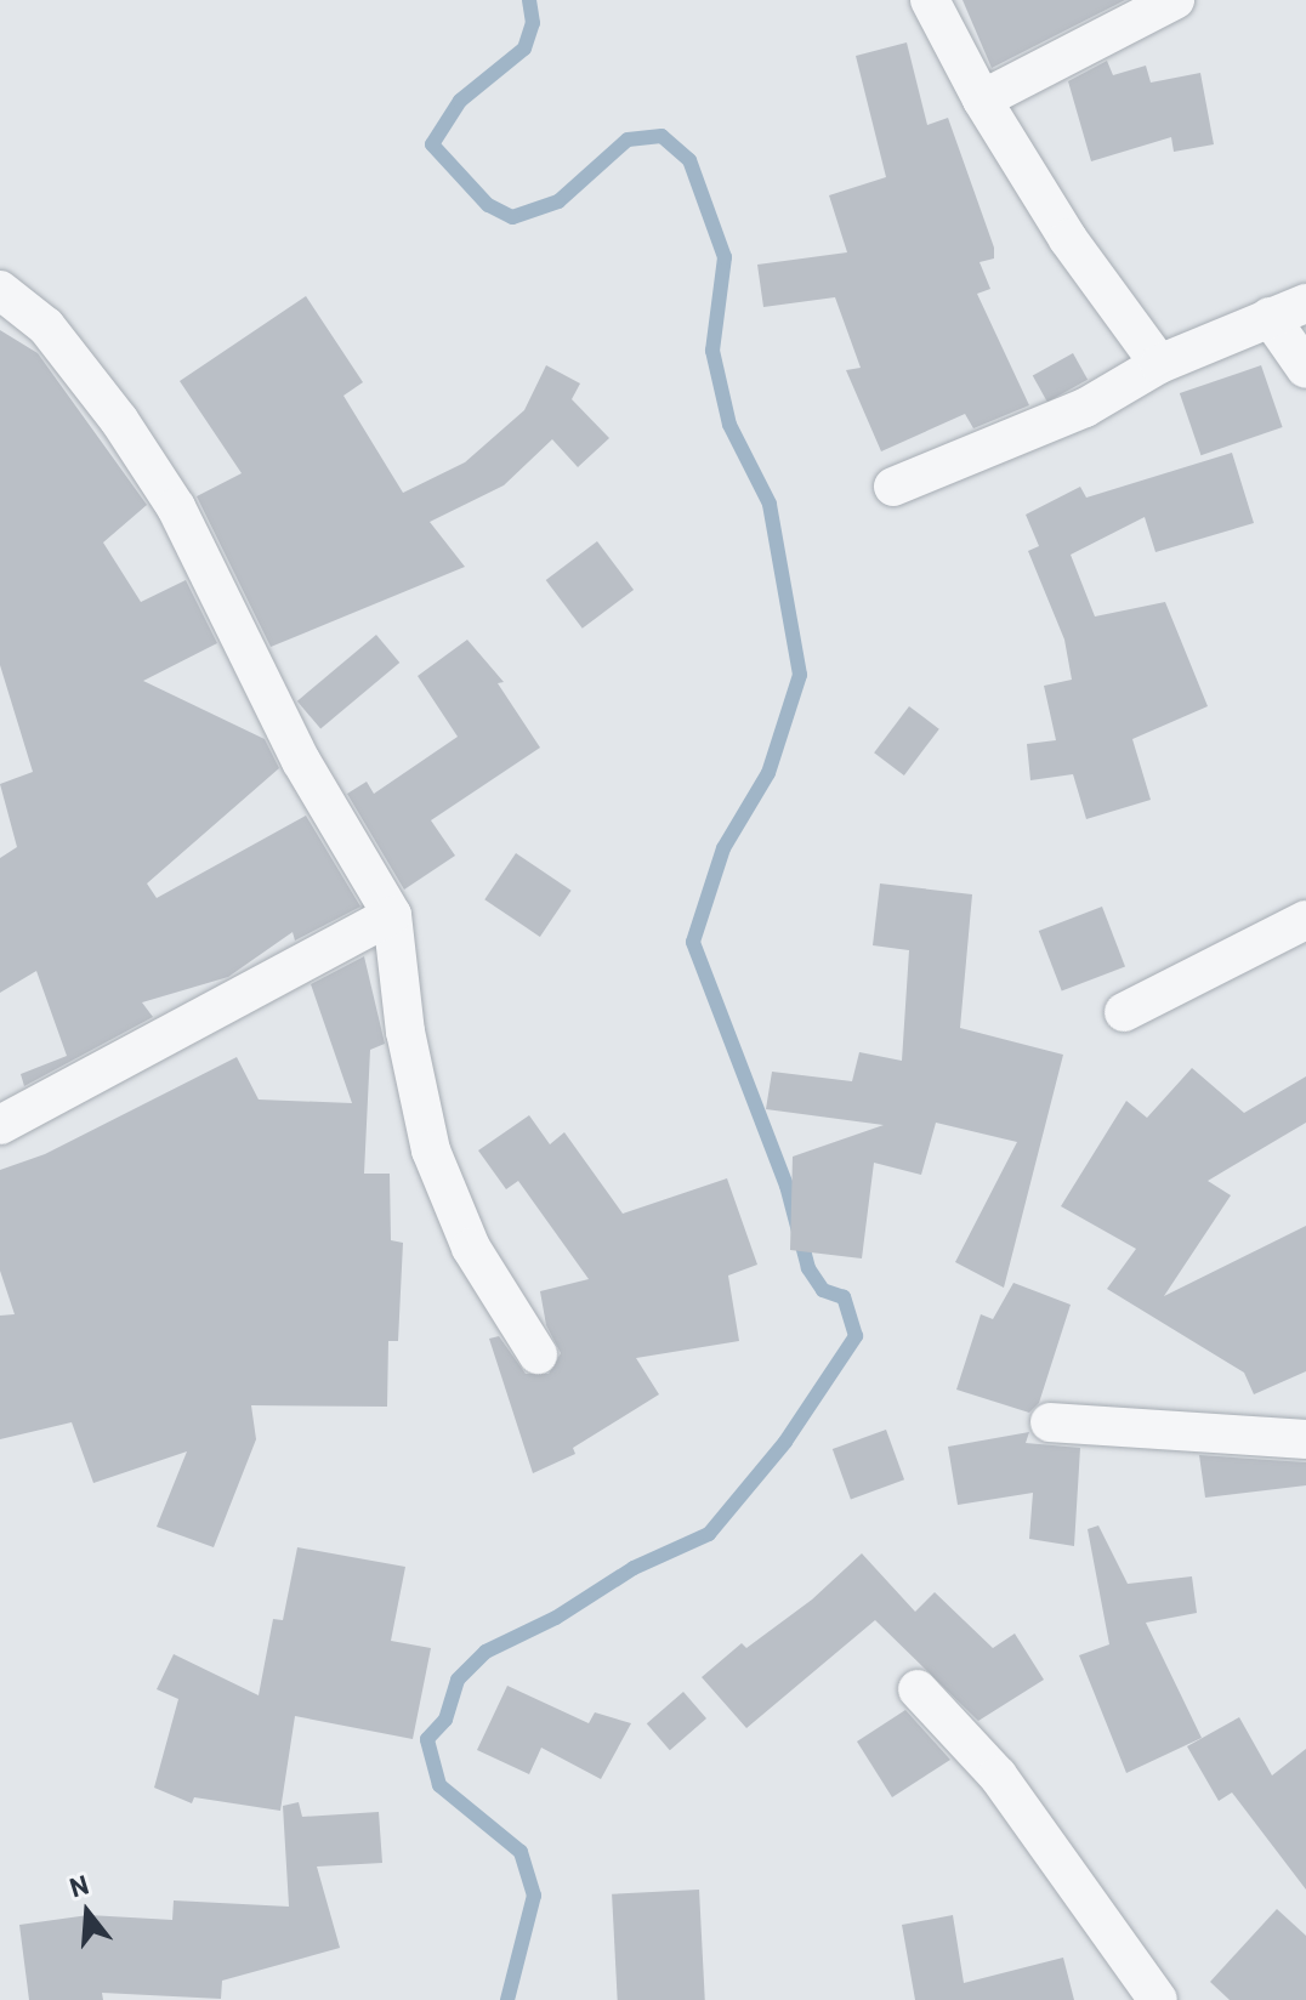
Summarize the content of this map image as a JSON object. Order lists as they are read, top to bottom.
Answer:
{
  "north": "top"
}
